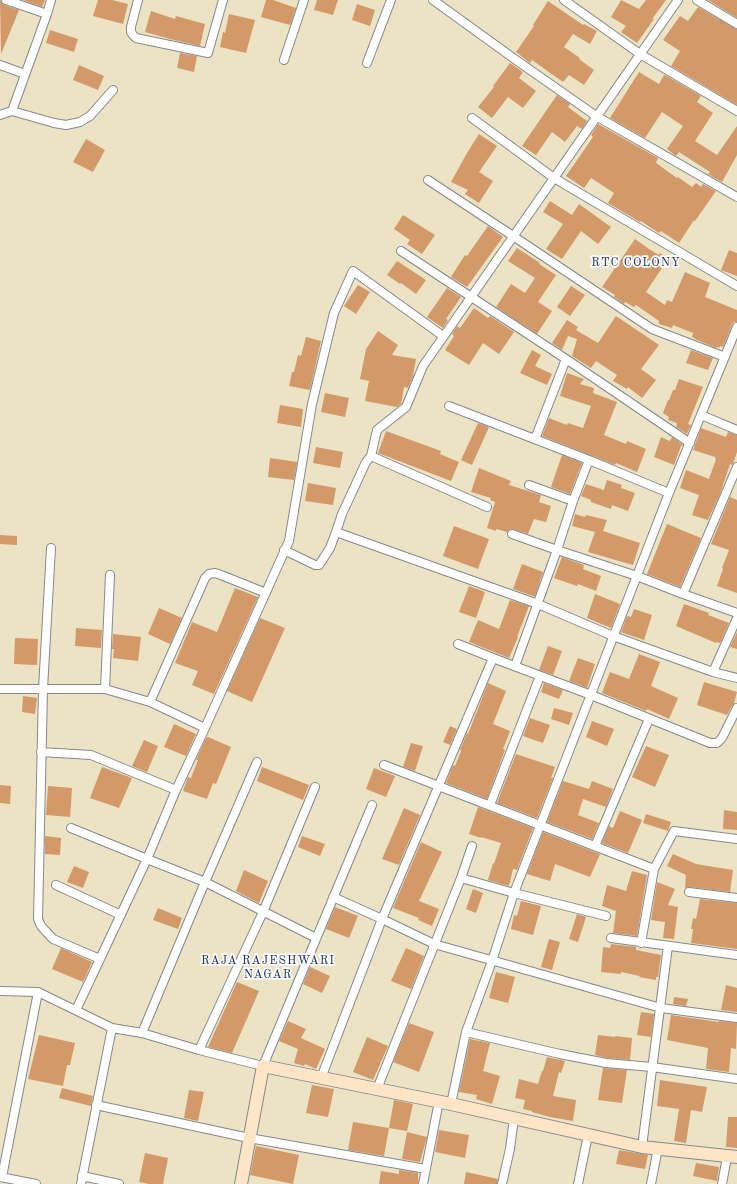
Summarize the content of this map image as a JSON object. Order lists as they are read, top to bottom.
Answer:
{
  "districts": ["RTC COLONY", "RAJA RAJESHWARI NAGAR"]
}
